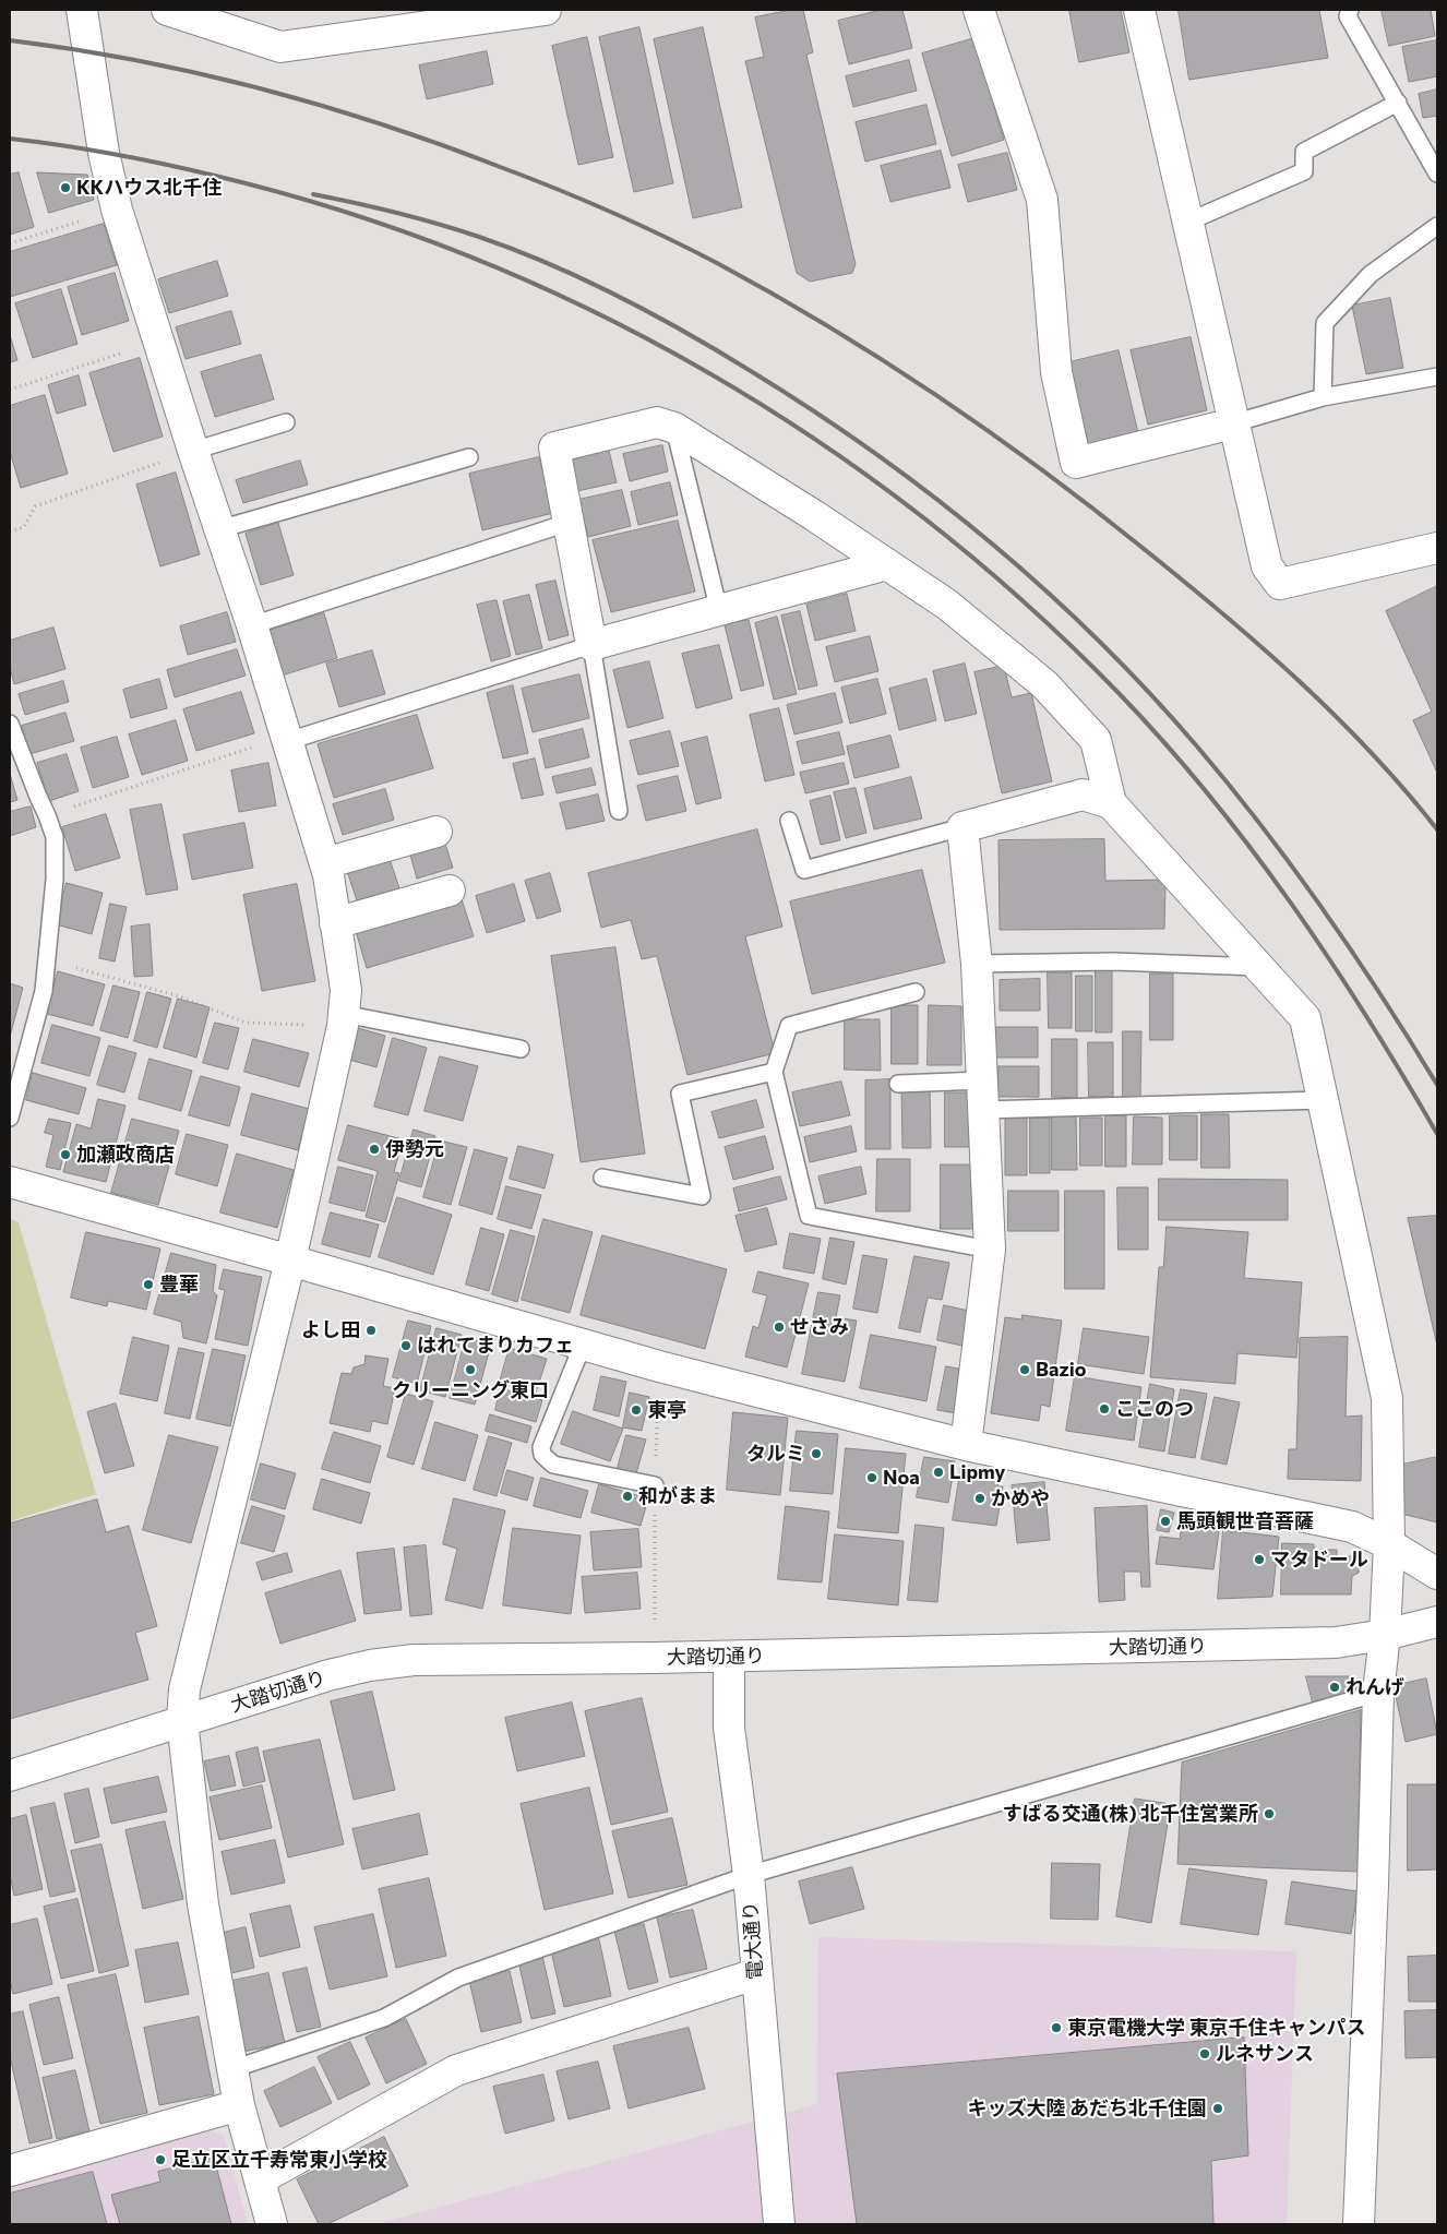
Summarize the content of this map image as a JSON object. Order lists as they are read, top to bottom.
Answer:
{
  "streets": {
    "street": ["大踏切通り", "電大通り"]
  },
  "crossings": [
    ["大踏切通り", "電大通り"]
  ],
  "places": [
    "KKハウス北千住",
    "伊勢元",
    "加瀬政商店",
    "豊華",
    "せさみ",
    "よし田",
    "はれてまりカフェ",
    "クリーニング東口",
    "Bazio",
    "ここのつ",
    "東亭",
    "タルミ",
    "Lipmy",
    "Noa",
    "和がまま",
    "かめや",
    "馬頭観世音菩薩",
    "マタドール",
    "れんげ",
    "すばる交通(株) 北千住営業所",
    "東京電機大学 東京千住キャンパス",
    "ルネサンス",
    "キッズ大陸 あだち北千住園",
    "足立区立千寿常東小学校"
  ]
}
